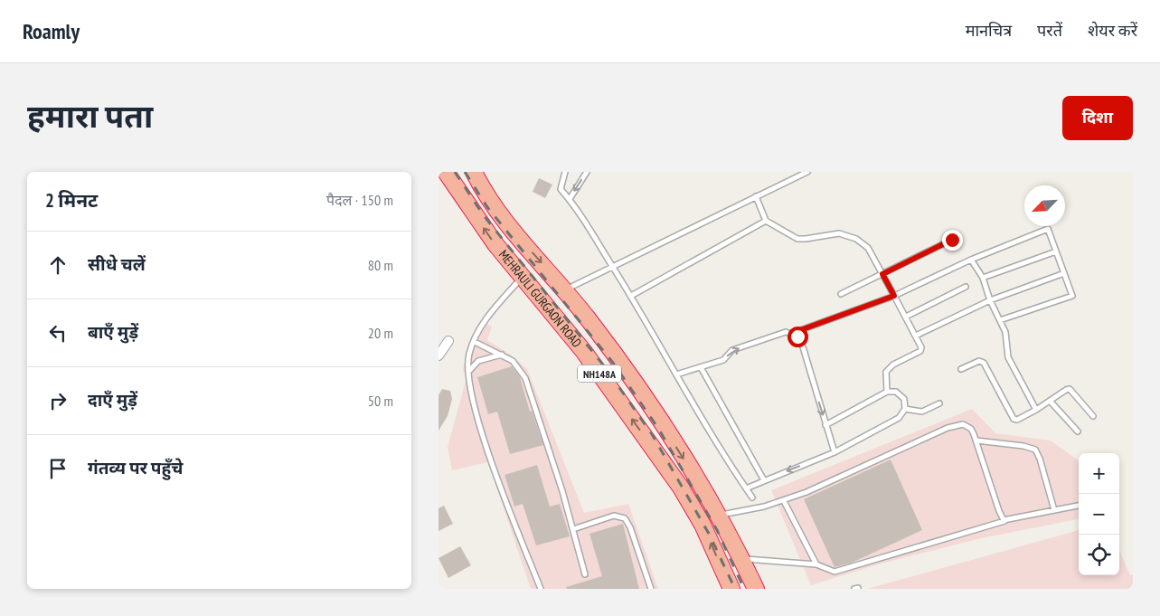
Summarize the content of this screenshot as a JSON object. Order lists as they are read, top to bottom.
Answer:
{
  "streets": {
    "highway": ["MEHRAULI GURGAON ROAD", "NH148A"]
  },
  "north": "bottom left",
  "page": {
    "header": "Roamly",
    "nav": ["मानचित्र", "परतें", "शेयर करें"],
    "title": "हमारा पता",
    "buttons": "दिशा",
    "heading": ["2 मिनट", "पैदल · 150 m"],
    "list": [
      ["सीधे चलें", "80 m"],
      ["बाएँ मुड़ें", "20 m"],
      ["दाएँ मुड़ें", "50 m"],
      "गंतव्य पर पहुँचे"
    ],
    "map_buttons": ["+", "−"]
  }
}
